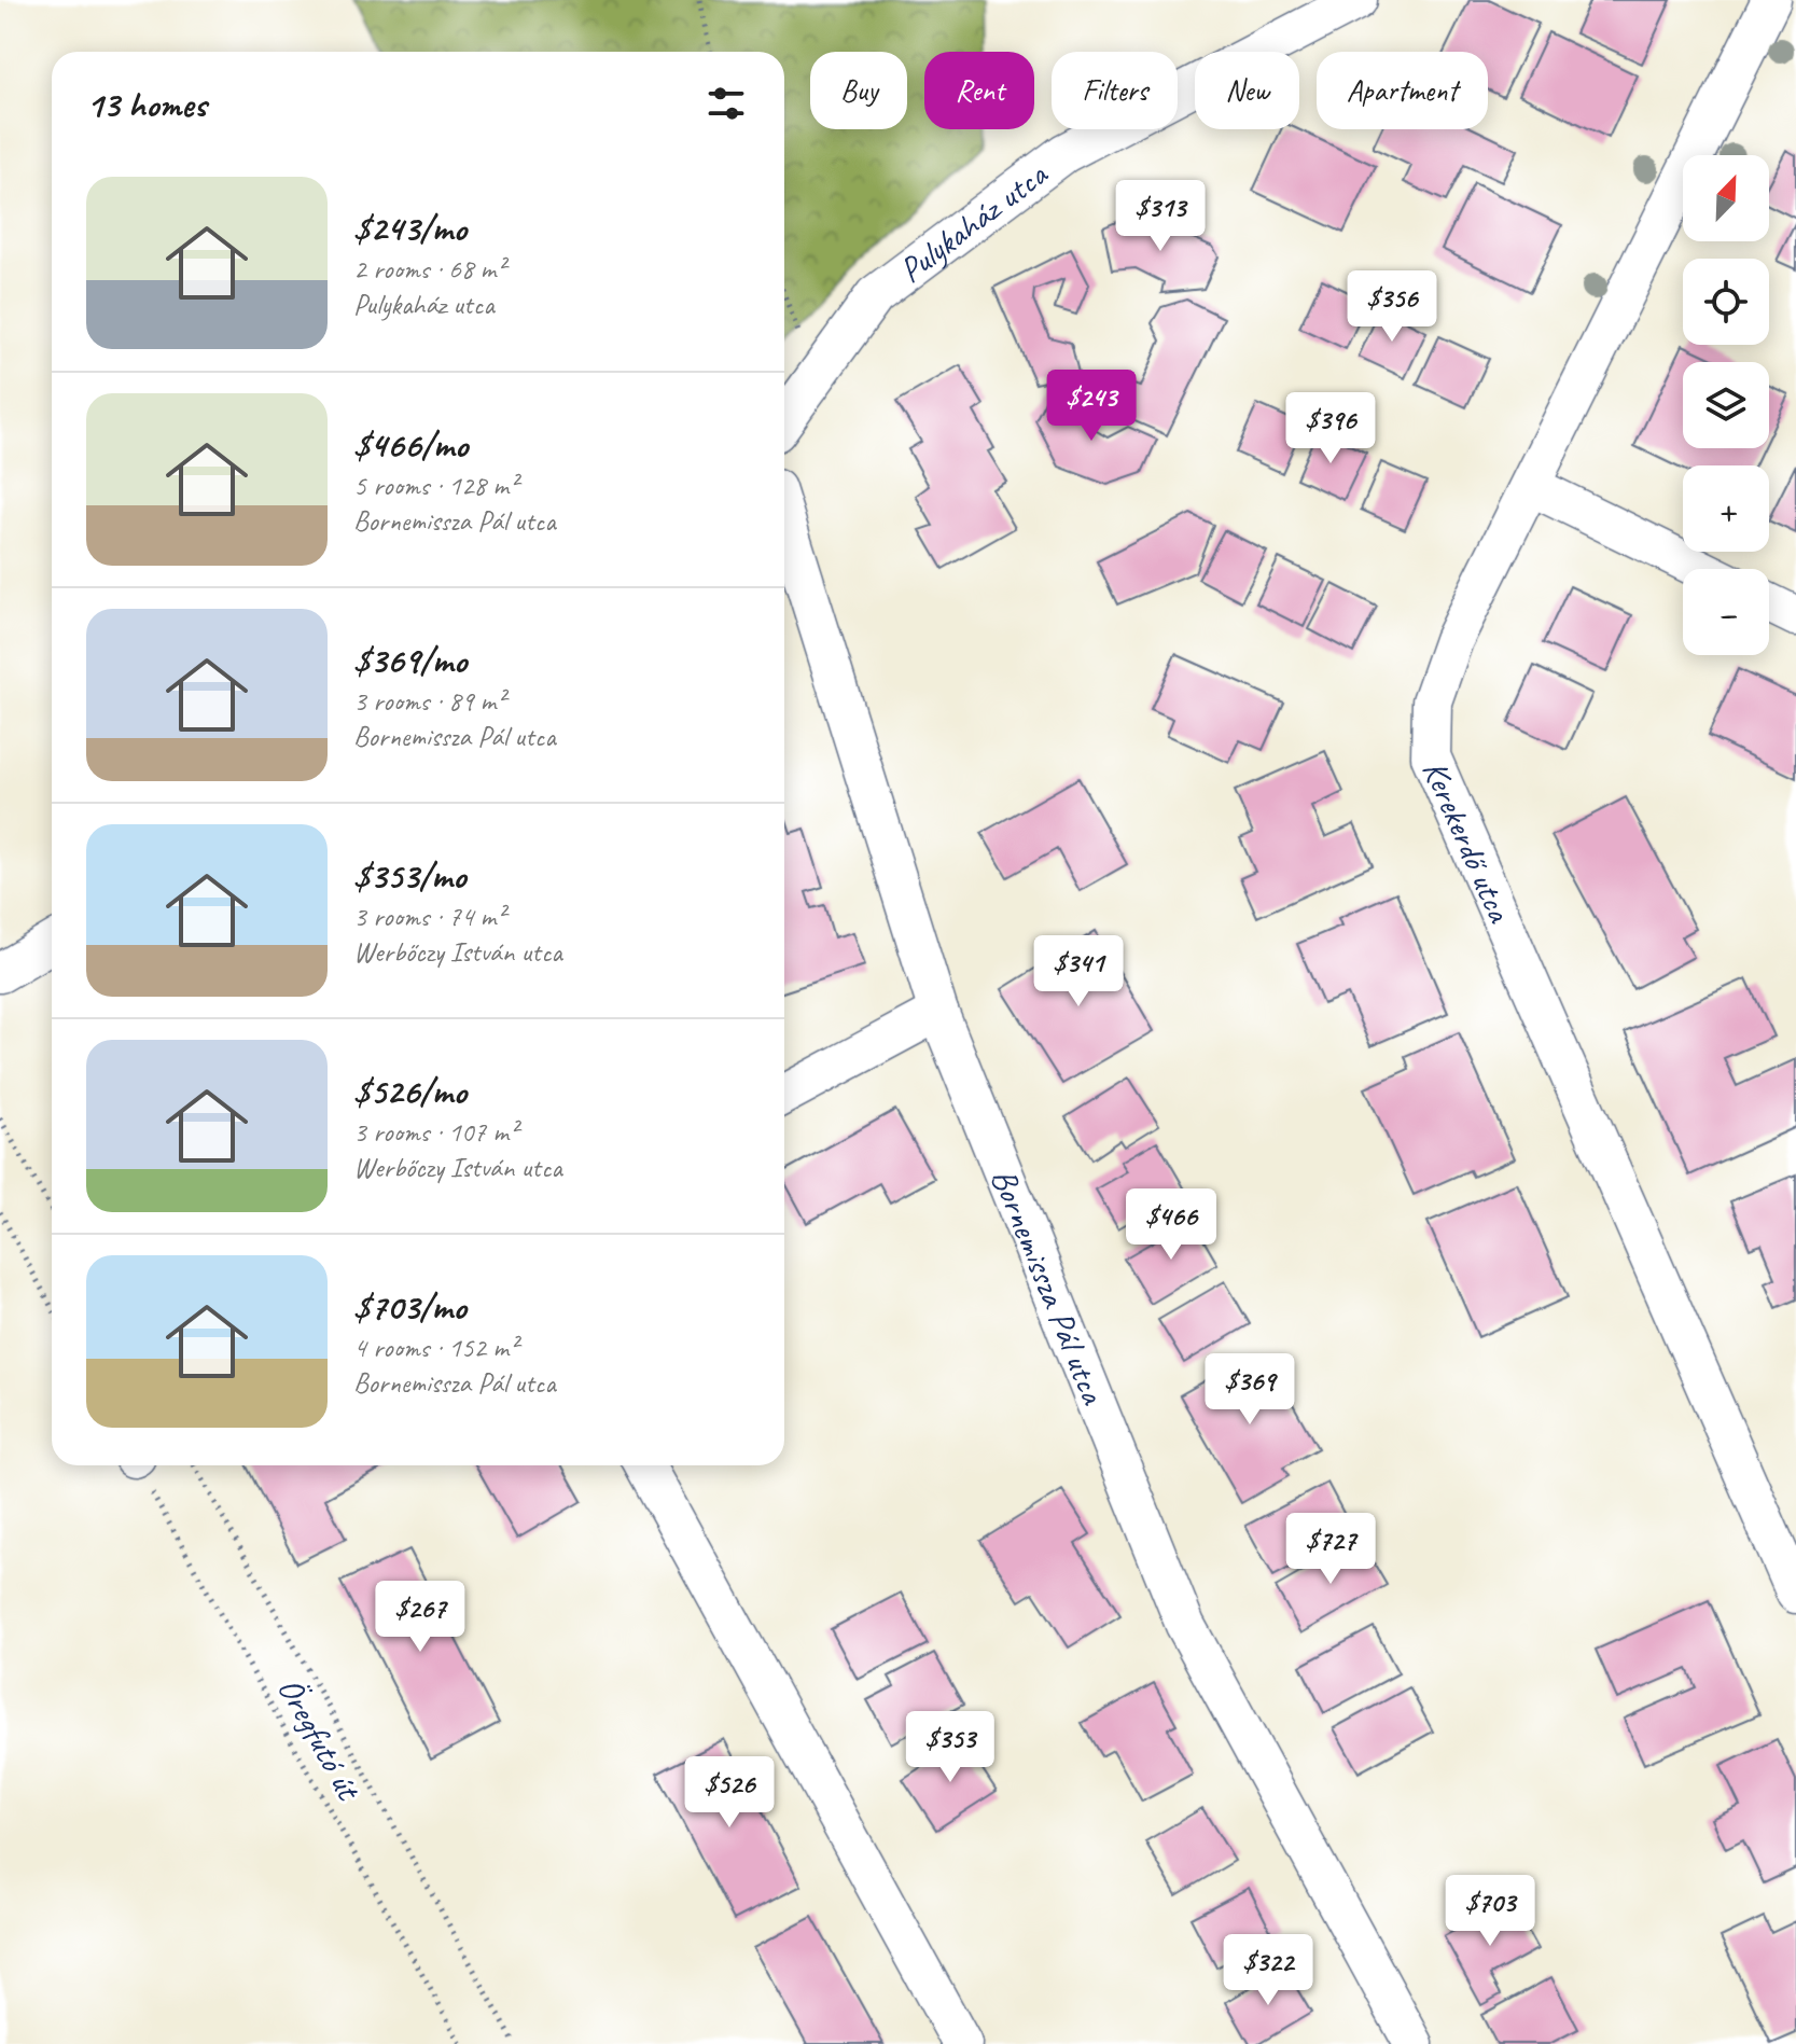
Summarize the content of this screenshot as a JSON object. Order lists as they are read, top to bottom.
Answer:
{
  "streets": {
    "street": ["Pulykaház utca", "Kerekerdő utca", "Bornemissza Pál utca"],
    "path": ["Öregfutó út"]
  },
  "north": "top right",
  "page": {
    "chip": [
      "Buy",
      "Rent",
      "Filters",
      "New",
      "Apartment"
    ],
    "heading": "13 homes",
    "map_buttons": ["+", "−"],
    "list": [
      {
        "name": "$243/mo",
        "note": "2 rooms · 68 m² · Pulykaház utca"
      },
      {
        "name": "$466/mo",
        "note": "5 rooms · 128 m² · Bornemissza Pál utca"
      },
      {
        "name": "$369/mo",
        "note": "3 rooms · 89 m² · Bornemissza Pál utca"
      },
      {
        "name": "$353/mo",
        "note": "3 rooms · 74 m² · Werbőczy István utca"
      },
      {
        "name": "$526/mo",
        "note": "3 rooms · 107 m² · Werbőczy István utca"
      },
      {
        "name": "$703/mo",
        "note": "4 rooms · 152 m² · Bornemissza Pál utca"
      }
    ],
    "price": [
      "$313",
      "$356",
      "$243",
      "$396",
      "$341",
      "$466",
      "$369",
      "$727",
      "$267",
      "$353",
      "$526",
      "$703",
      "$322"
    ]
  }
}
